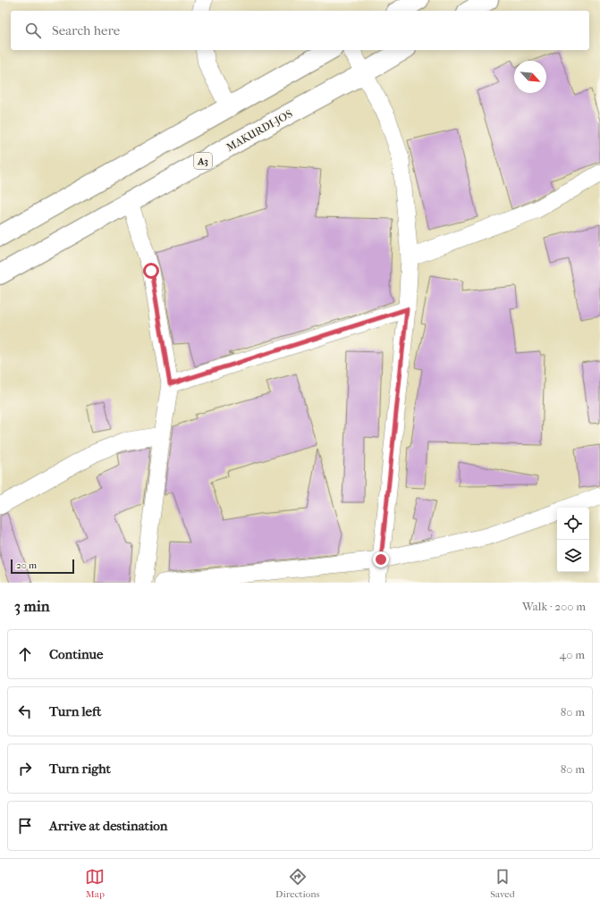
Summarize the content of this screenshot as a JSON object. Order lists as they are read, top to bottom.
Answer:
{
  "streets": {
    "highway": ["MAKURDI-JOS", "A3"]
  },
  "scale_bar": "20 m",
  "north": "bottom right",
  "page": {
    "search": "Search here",
    "scale": "20 m",
    "heading": ["3 min", "Walk · 200 m"],
    "list": [
      ["Continue", "40 m"],
      ["Turn left", "80 m"],
      ["Turn right", "80 m"],
      "Arrive at destination"
    ],
    "nav": ["Map", "Directions", "Saved"]
  }
}
